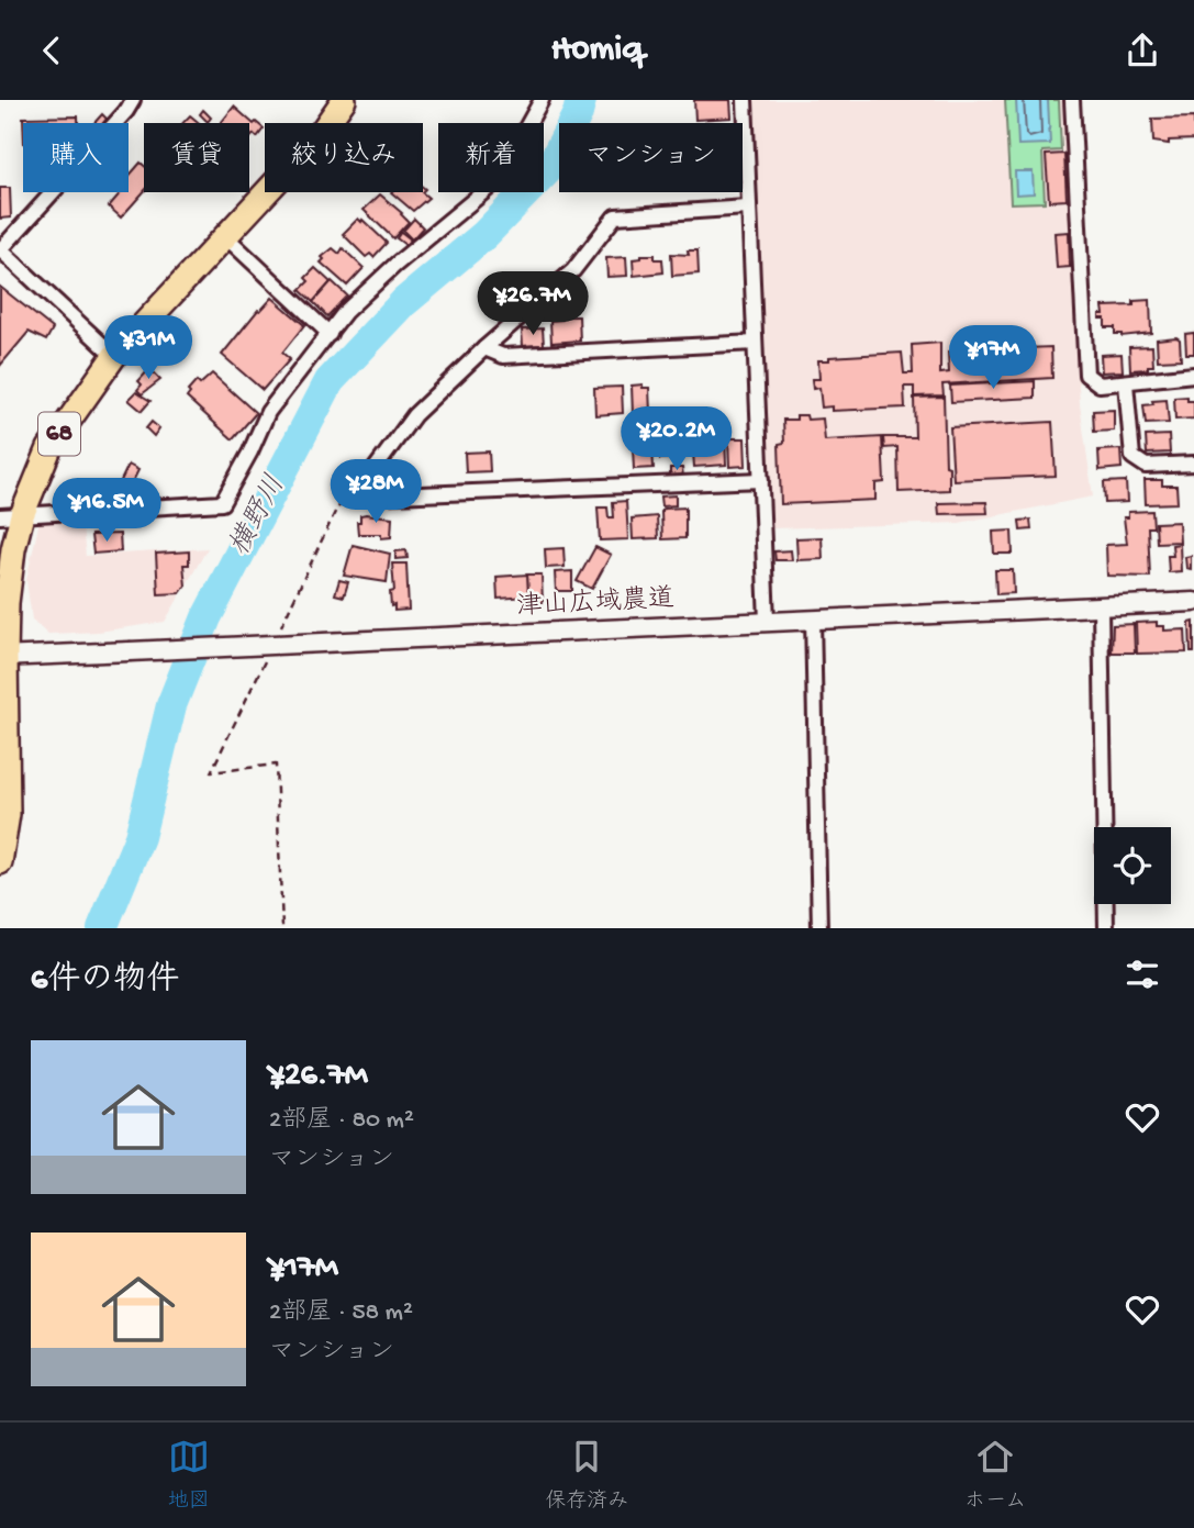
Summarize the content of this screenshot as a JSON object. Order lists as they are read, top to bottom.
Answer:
{
  "streets": {
    "main road": ["68"],
    "street": ["津山広域農道"]
  },
  "crossings": [
    ["68", "津山広域農道"]
  ],
  "water": ["横野川"],
  "page": {
    "header": "Homiq",
    "chip": [
      "購入",
      "賃貸",
      "絞り込み",
      "新着",
      "マンション"
    ],
    "price": [
      "¥26.7M",
      "¥31M",
      "¥17M",
      "¥20.2M",
      "¥28M",
      "¥16.5M"
    ],
    "heading": "6件の物件",
    "list": [
      {
        "name": "¥26.7M",
        "note": "2部屋 · 80 m² · マンション"
      },
      {
        "name": "¥17M",
        "note": "2部屋 · 58 m² · マンション"
      }
    ],
    "tabs": ["地図", "保存済み", "ホーム"]
  }
}
